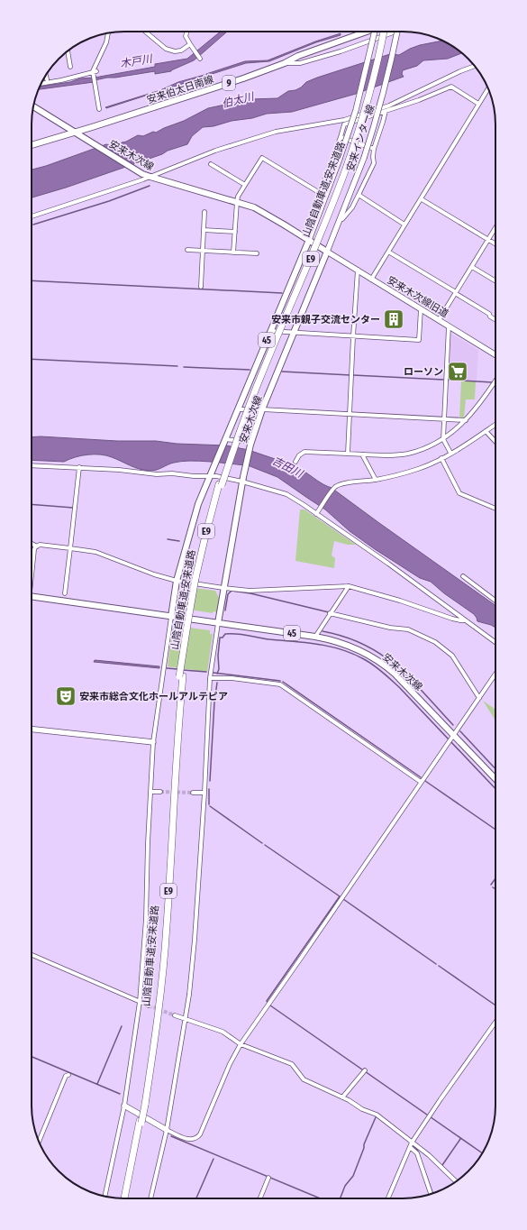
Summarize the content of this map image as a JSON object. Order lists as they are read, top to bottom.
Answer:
{
  "streets": {
    "highway": ["山陰自動車道;安来道路", "E9"],
    "main road": [
      "9",
      "安来伯太日南線",
      "安来インター線",
      "安来木次線",
      "安来木次線旧道",
      "45"
    ]
  },
  "crossings": [
    ["安来伯太日南線", "安来木次線"],
    ["安来インター線", "安来木次線"],
    ["安来インター線", "安来木次線旧道"],
    ["安来木次線", "安来木次線旧道"]
  ],
  "water": ["木戸川", "伯太川", "吉田川"],
  "places": {
    "building": ["安来市親子交流センター"],
    "supermarket": ["ローソン"],
    "theatre": ["安来市総合文化ホールアルテピア"]
  }
}
